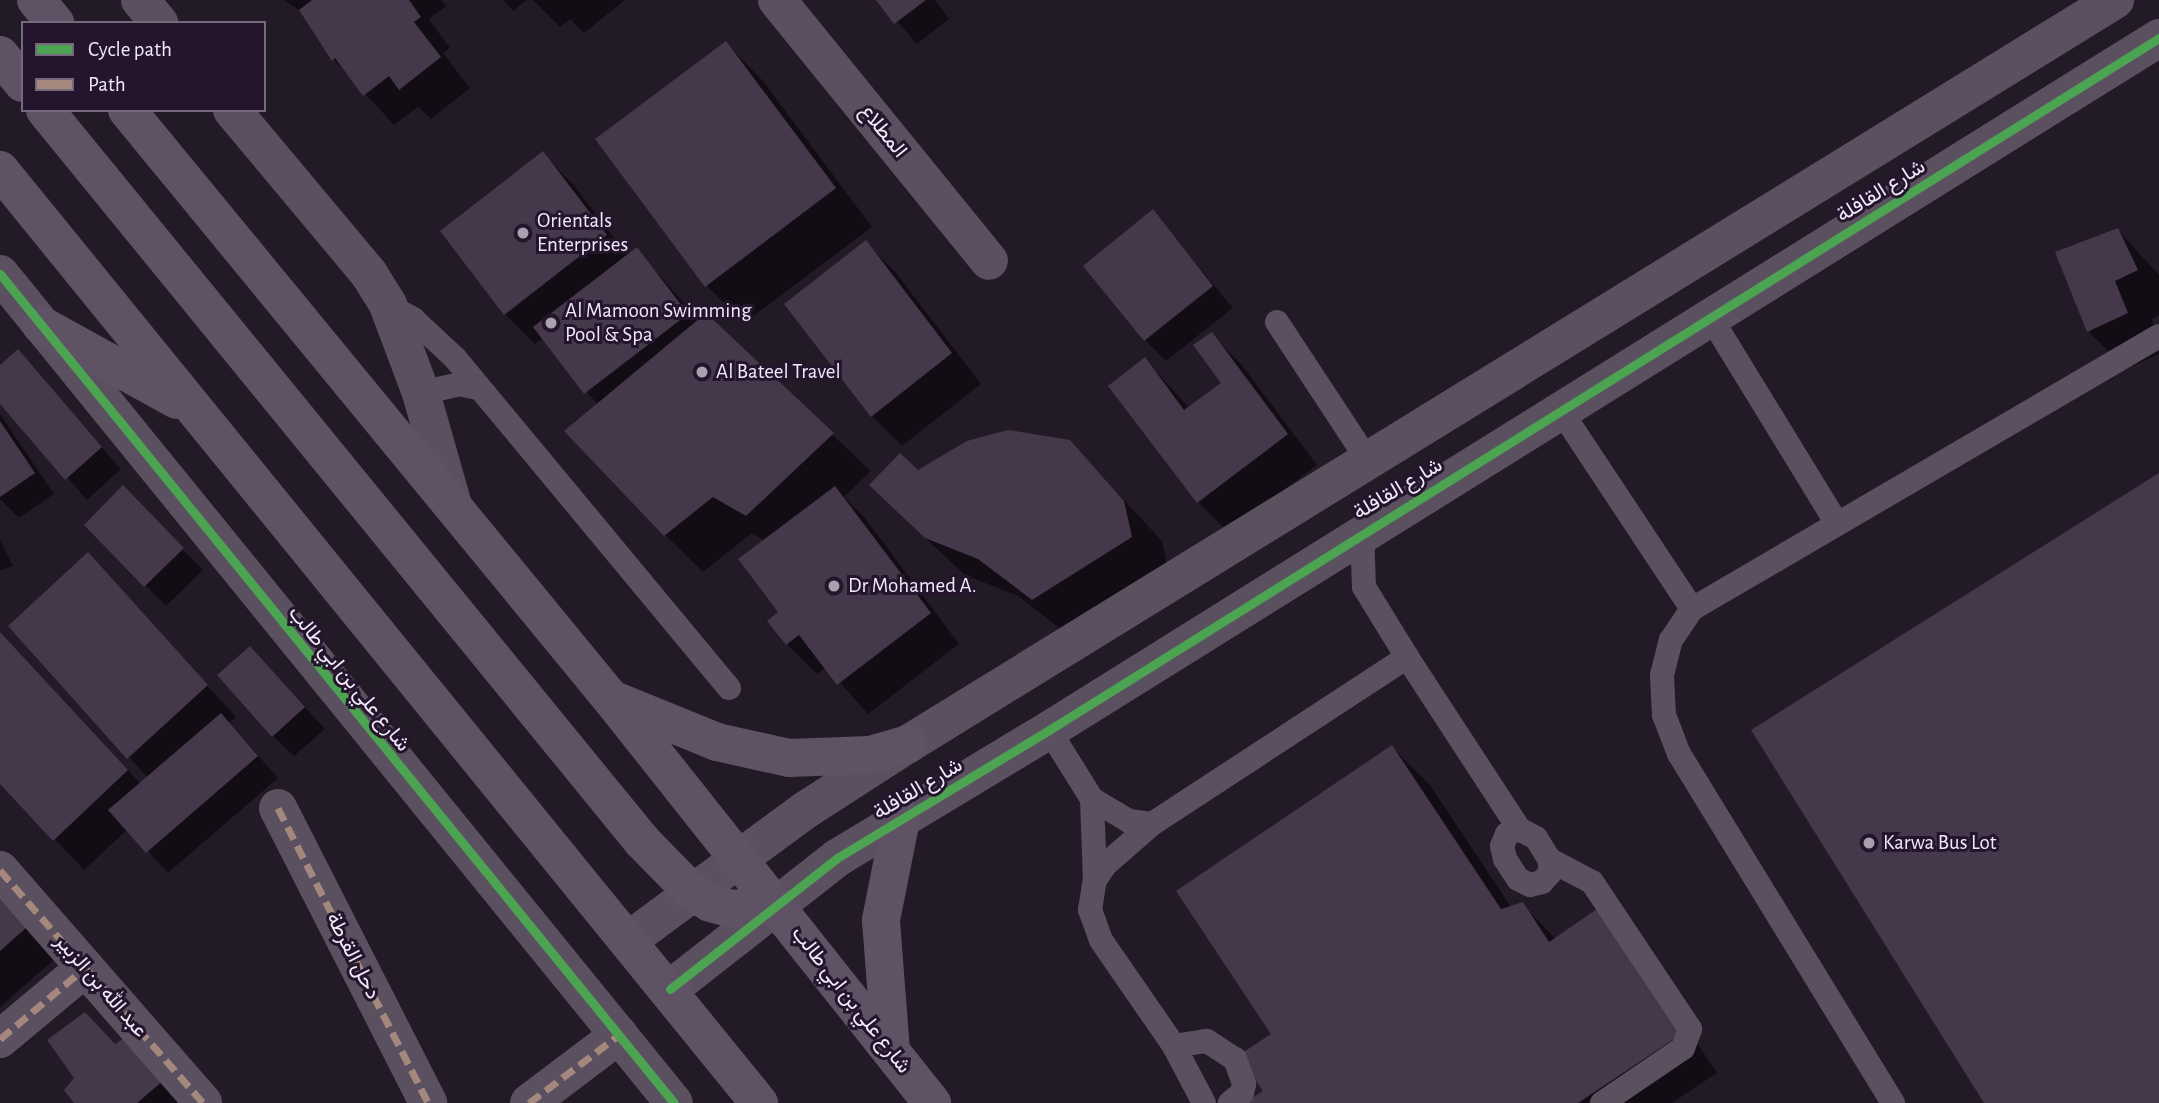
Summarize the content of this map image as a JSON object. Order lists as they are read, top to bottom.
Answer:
{
  "streets": {
    "main road": ["شارع علي بن ابي طالب"],
    "street": [
      "المطلاع",
      "شارع القافلة",
      "دحل القرطة",
      "عبد الله بن الزبير"
    ]
  },
  "crossings": [
    ["شارع القافلة", "شارع علي بن ابي طالب"]
  ],
  "places": [
    "Orientals Enterprises",
    "Al Mamoon Swimming Pool & Spa",
    "Al Bateel Travel",
    "Dr Mohamed A.",
    "Karwa Bus Lot"
  ],
  "legend": ["Cycle path", "Path"]
}
